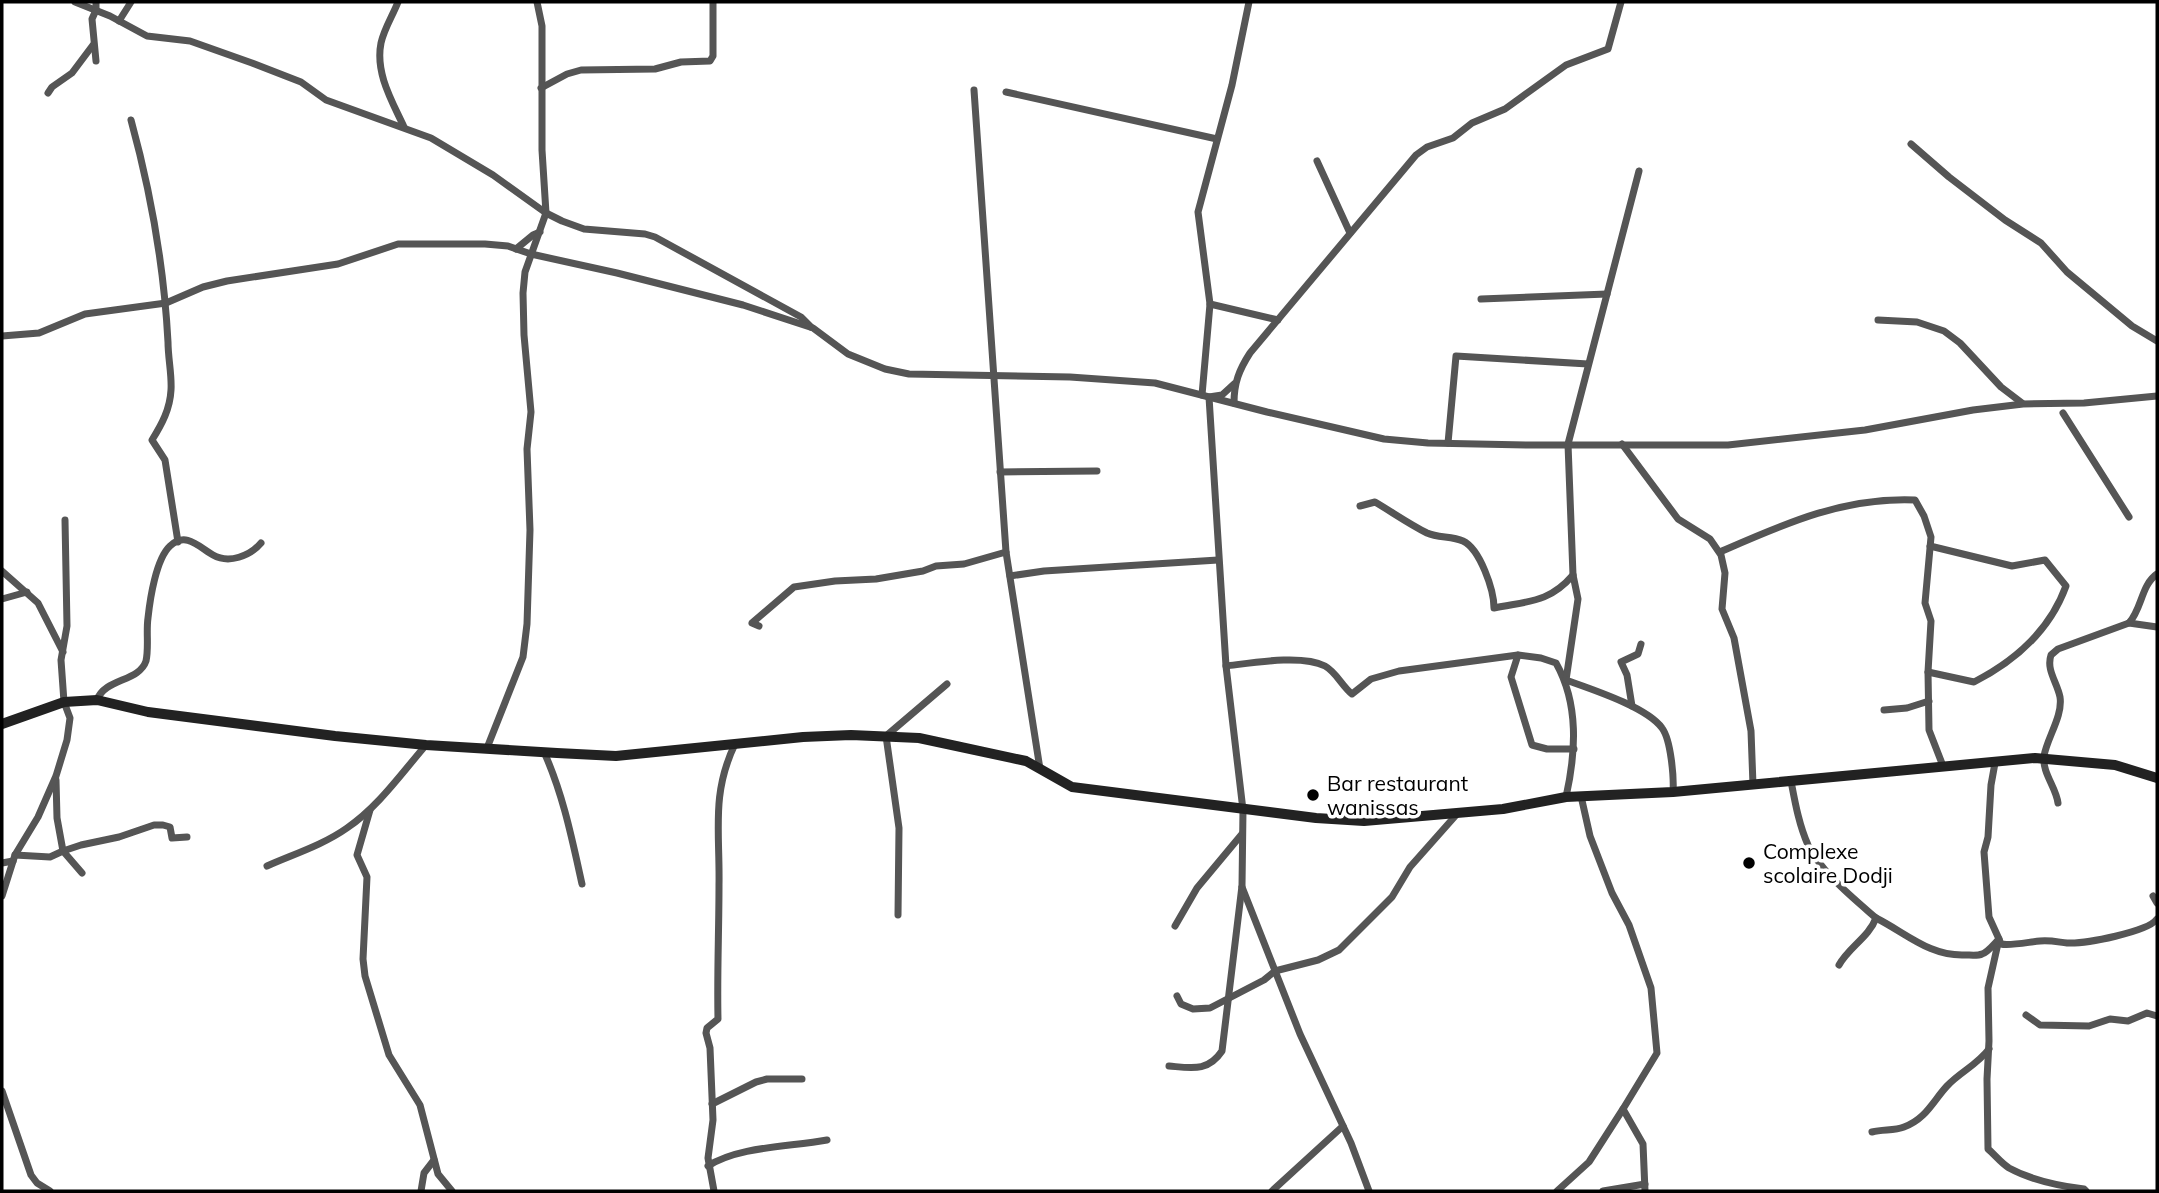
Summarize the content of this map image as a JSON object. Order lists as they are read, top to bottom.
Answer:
{
  "places": ["Bar restaurant wanissas", "Complexe scolaire Dodji"]
}
